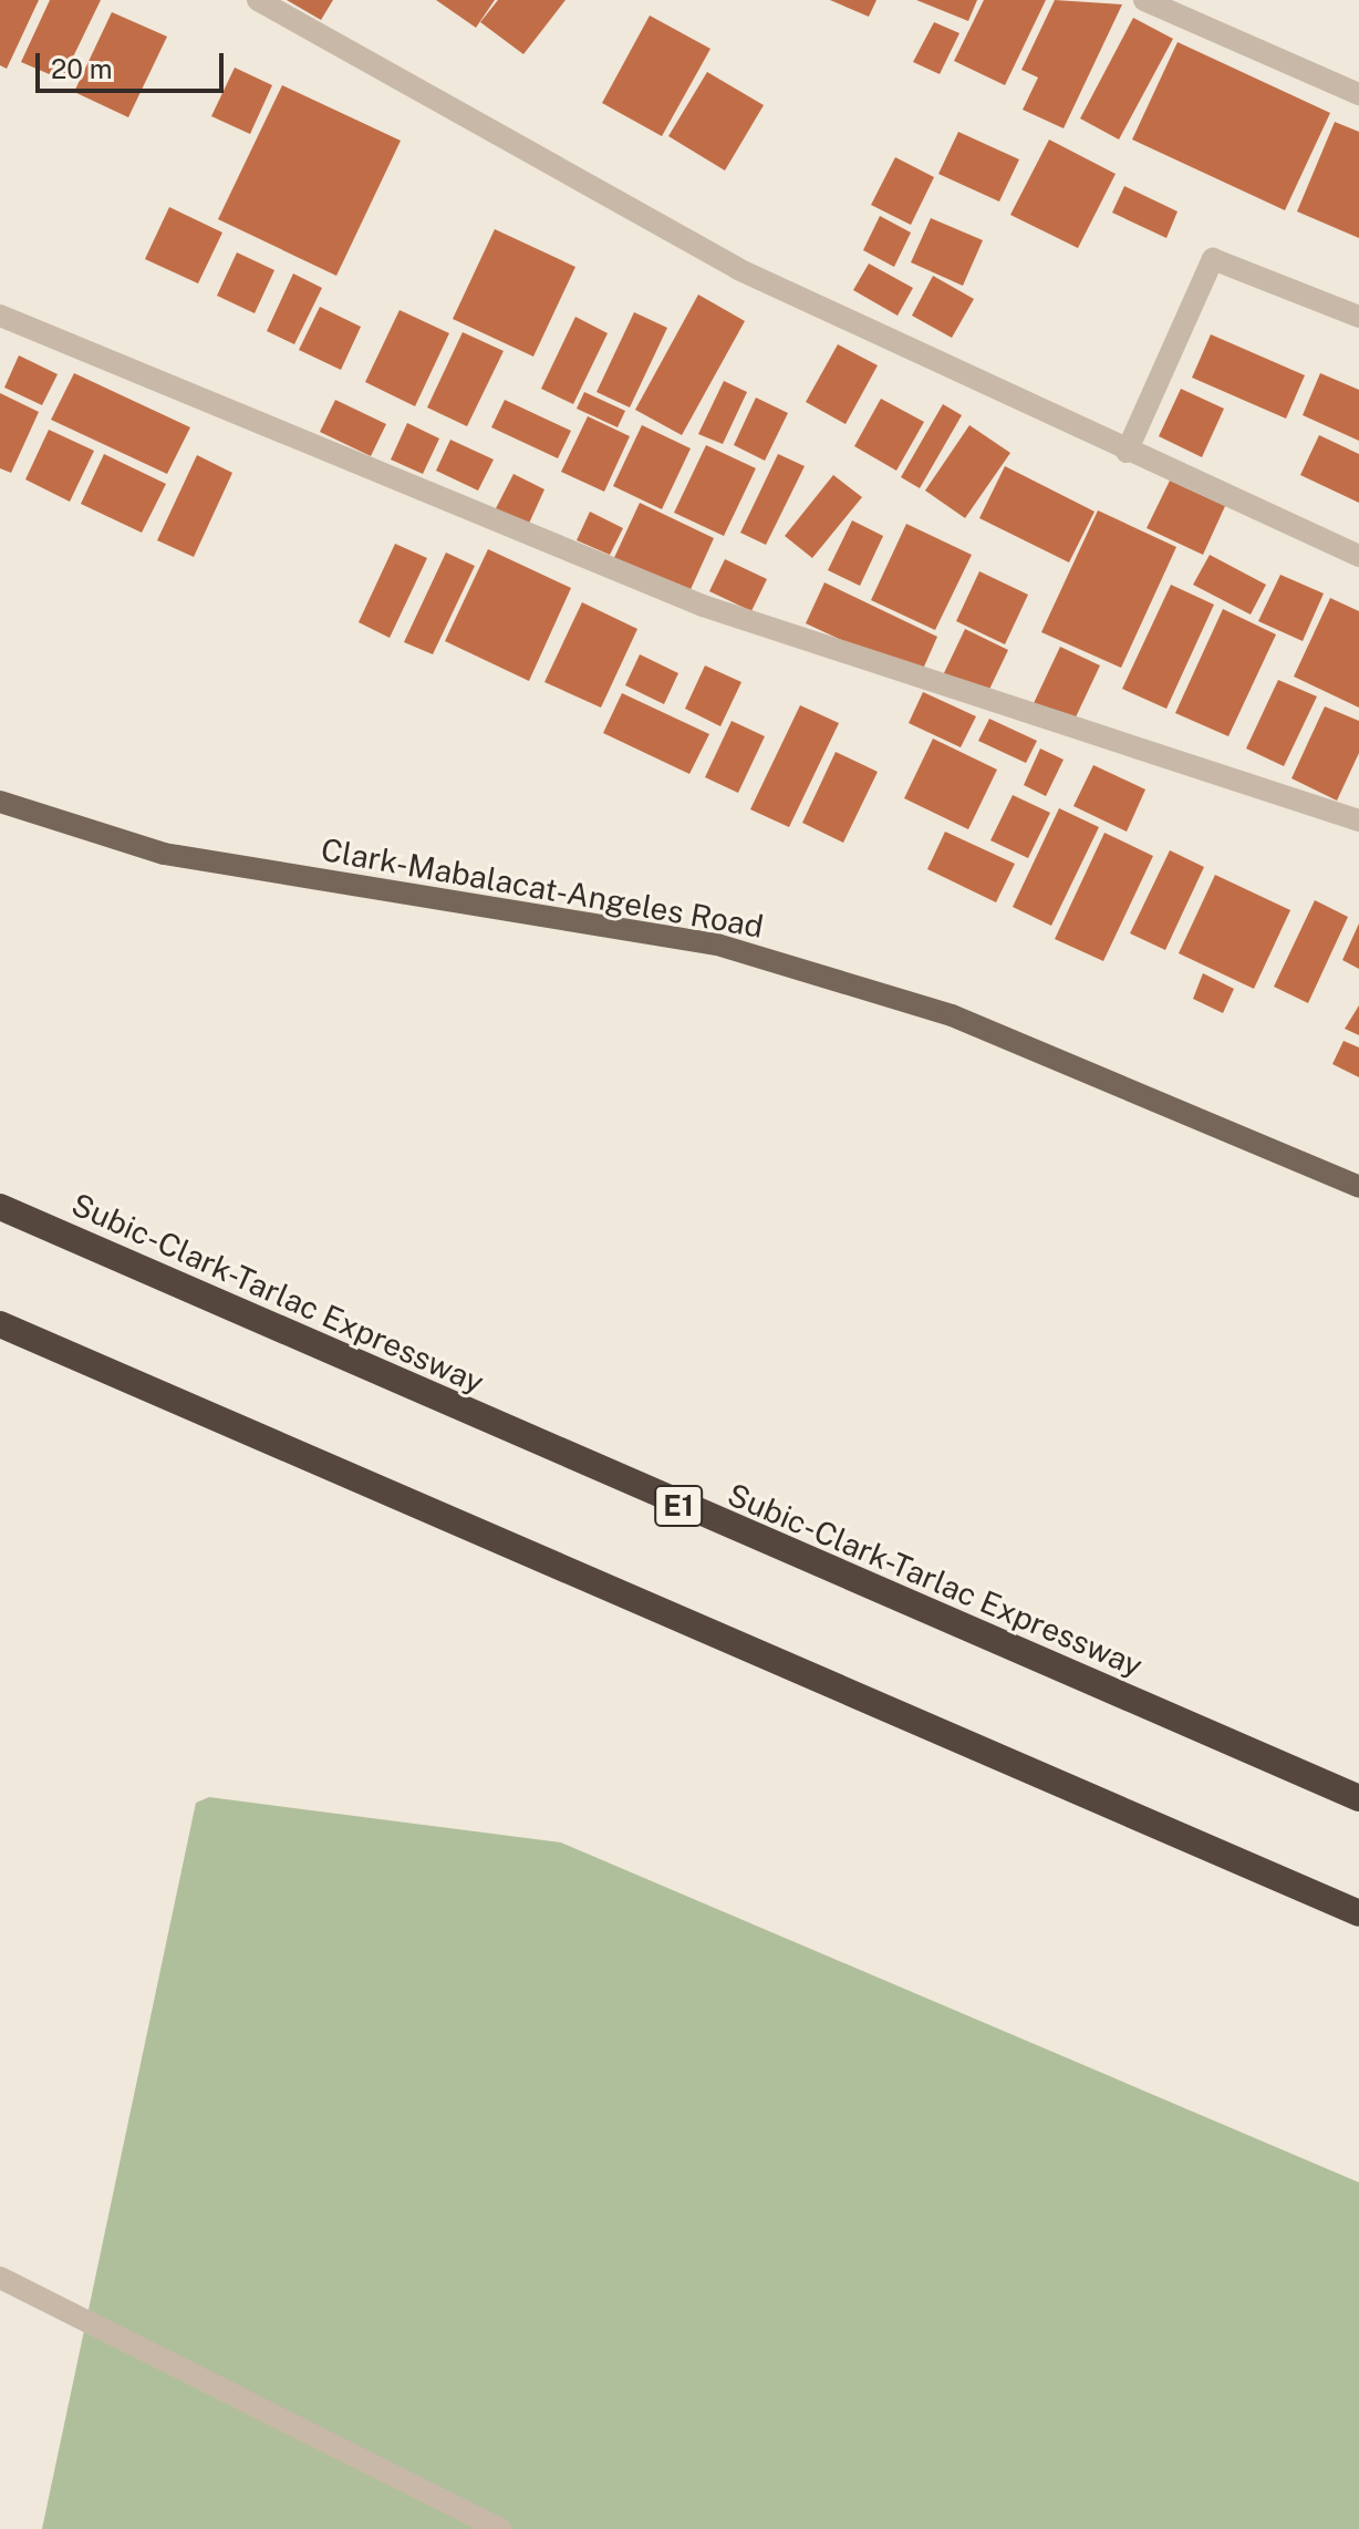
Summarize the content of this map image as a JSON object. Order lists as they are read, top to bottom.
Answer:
{
  "streets": {
    "highway": ["Subic-Clark-Tarlac Expressway", "E1"],
    "main road": ["Clark-Mabalacat-Angeles Road"]
  },
  "scale_bar": "20 m"
}
